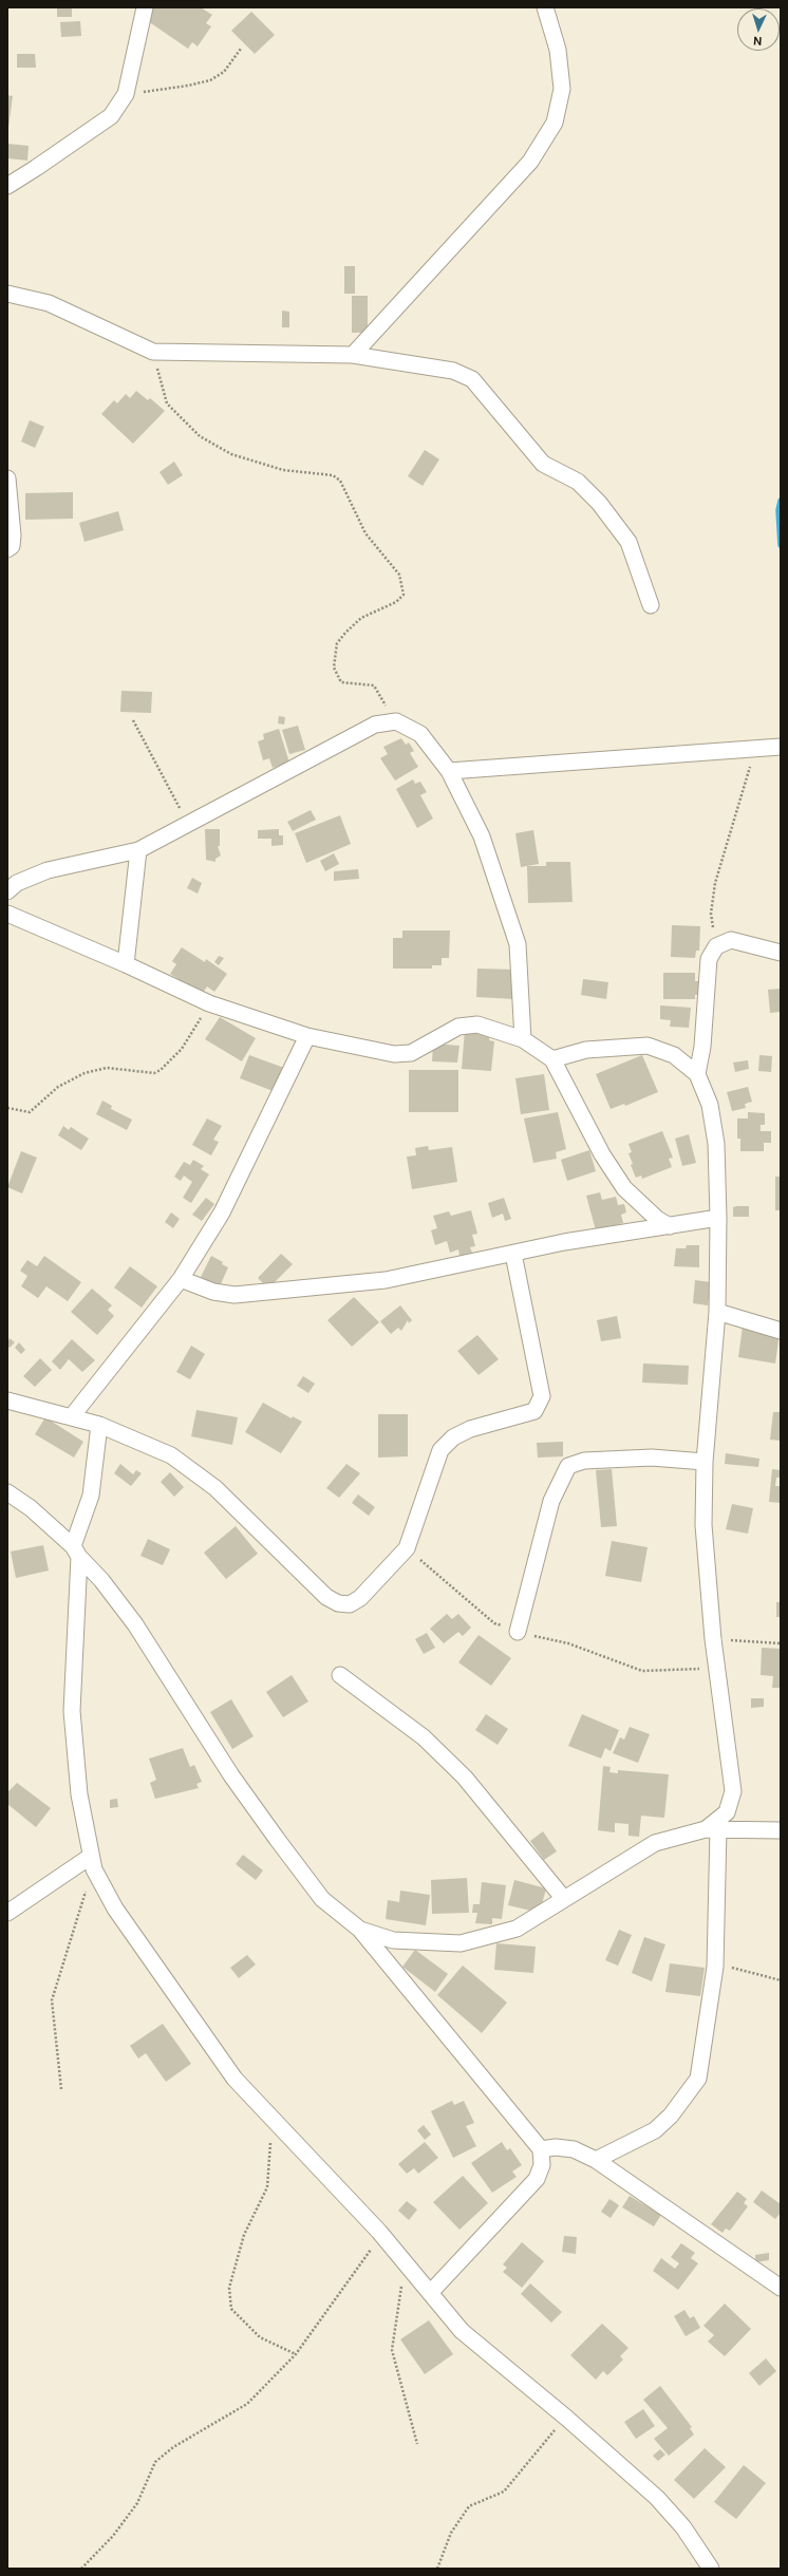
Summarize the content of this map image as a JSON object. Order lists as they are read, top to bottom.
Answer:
{
  "north": "bottom"
}
